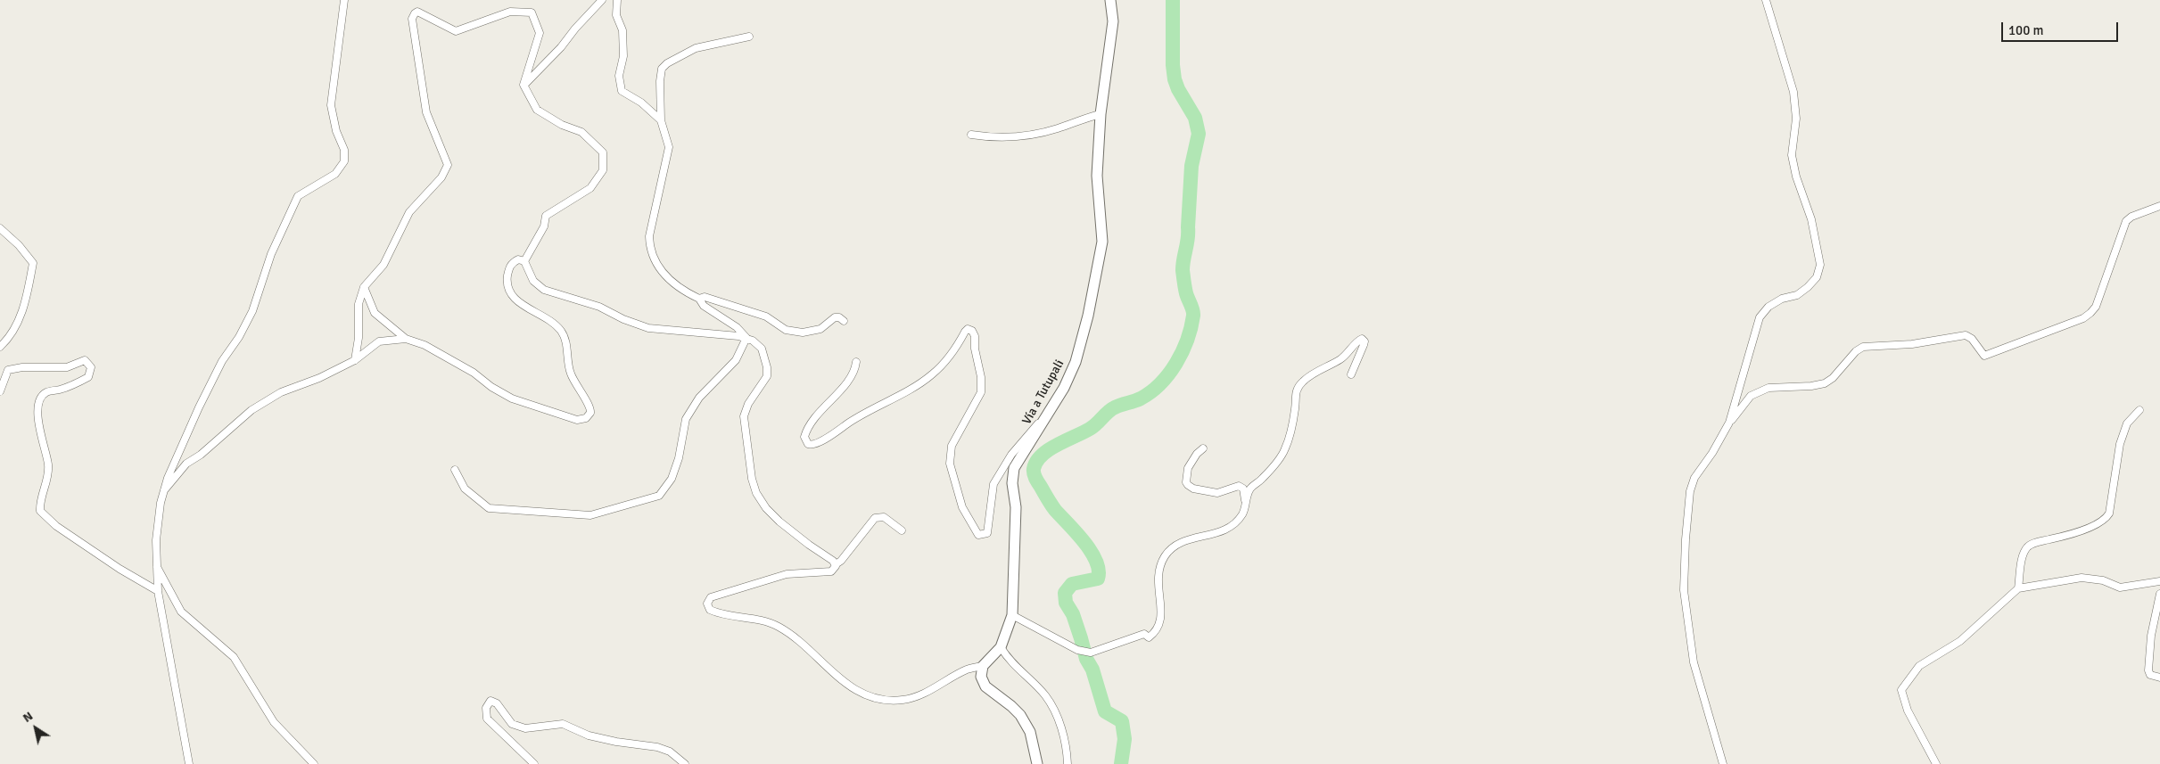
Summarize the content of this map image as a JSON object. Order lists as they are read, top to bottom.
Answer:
{
  "streets": {
    "street": ["Vía a Tutupali"]
  },
  "scale_bar": "100 m",
  "north": "top left"
}
